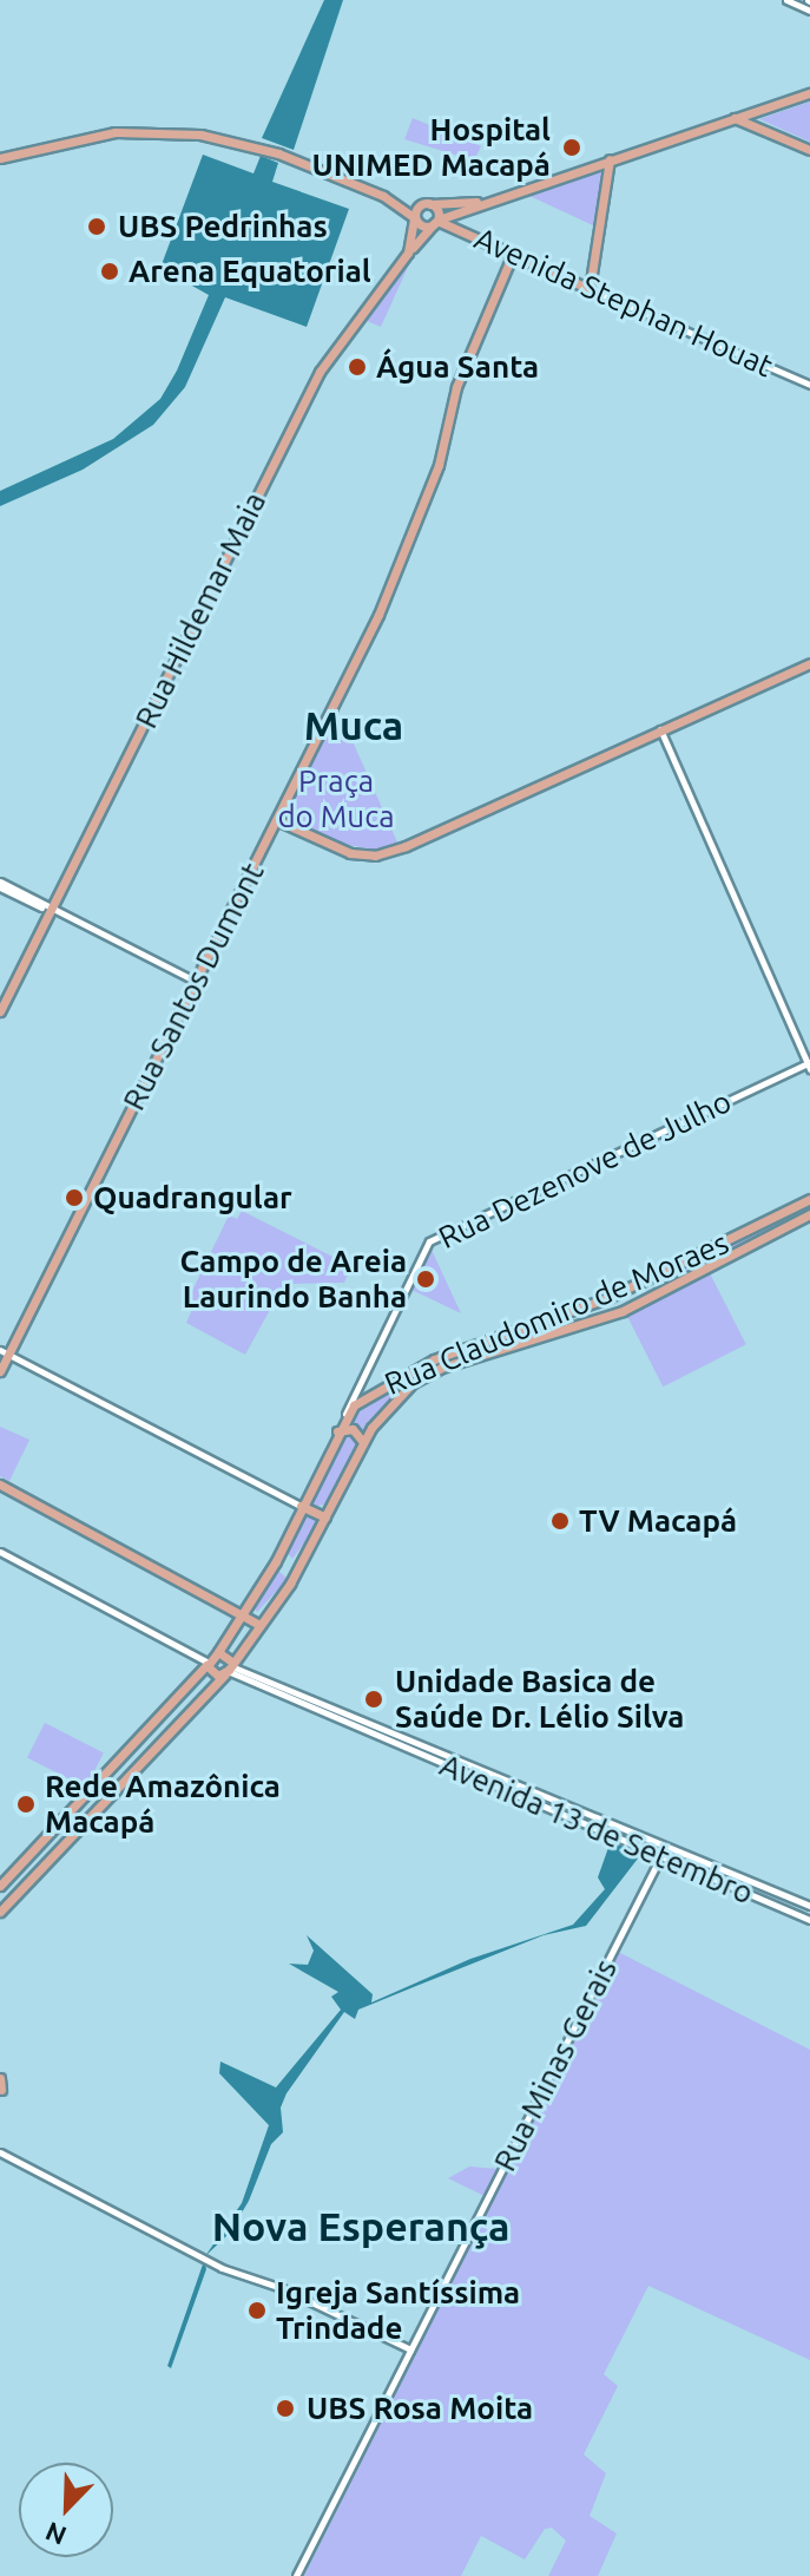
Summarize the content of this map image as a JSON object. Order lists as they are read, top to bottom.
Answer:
{
  "streets": {
    "main road": [
      "Avenida Stephan Houat",
      "Rua Hildemar Maia",
      "Rua Santos Dumont",
      "Rua Claudomiro de Moraes"
    ],
    "street": ["Rua Dezenove de Julho", "Avenida 13 de Setembro", "Rua Minas Gerais"]
  },
  "crossings": [
    ["Avenida Stephan Houat", "Rua Hildemar Maia"],
    ["Avenida Stephan Houat", "Rua Santos Dumont"],
    ["Rua Dezenove de Julho", "Rua Claudomiro de Moraes"],
    ["Rua Claudomiro de Moraes", "Avenida 13 de Setembro"],
    ["Avenida 13 de Setembro", "Rua Minas Gerais"]
  ],
  "districts": ["Muca", "Nova Esperança"],
  "parks": ["Praça do Muca"],
  "places": [
    "Hospital UNIMED Macapá",
    "UBS Pedrinhas",
    "Arena Equatorial",
    "Água Santa",
    "Quadrangular",
    "Campo de Areia Laurindo Banha",
    "TV Macapá",
    "Unidade Basica de Saúde Dr. Lélio Silva",
    "Rede Amazônica Macapá",
    "Igreja Santíssima Trindade",
    "UBS Rosa Moita"
  ],
  "north": "bottom left"
}
